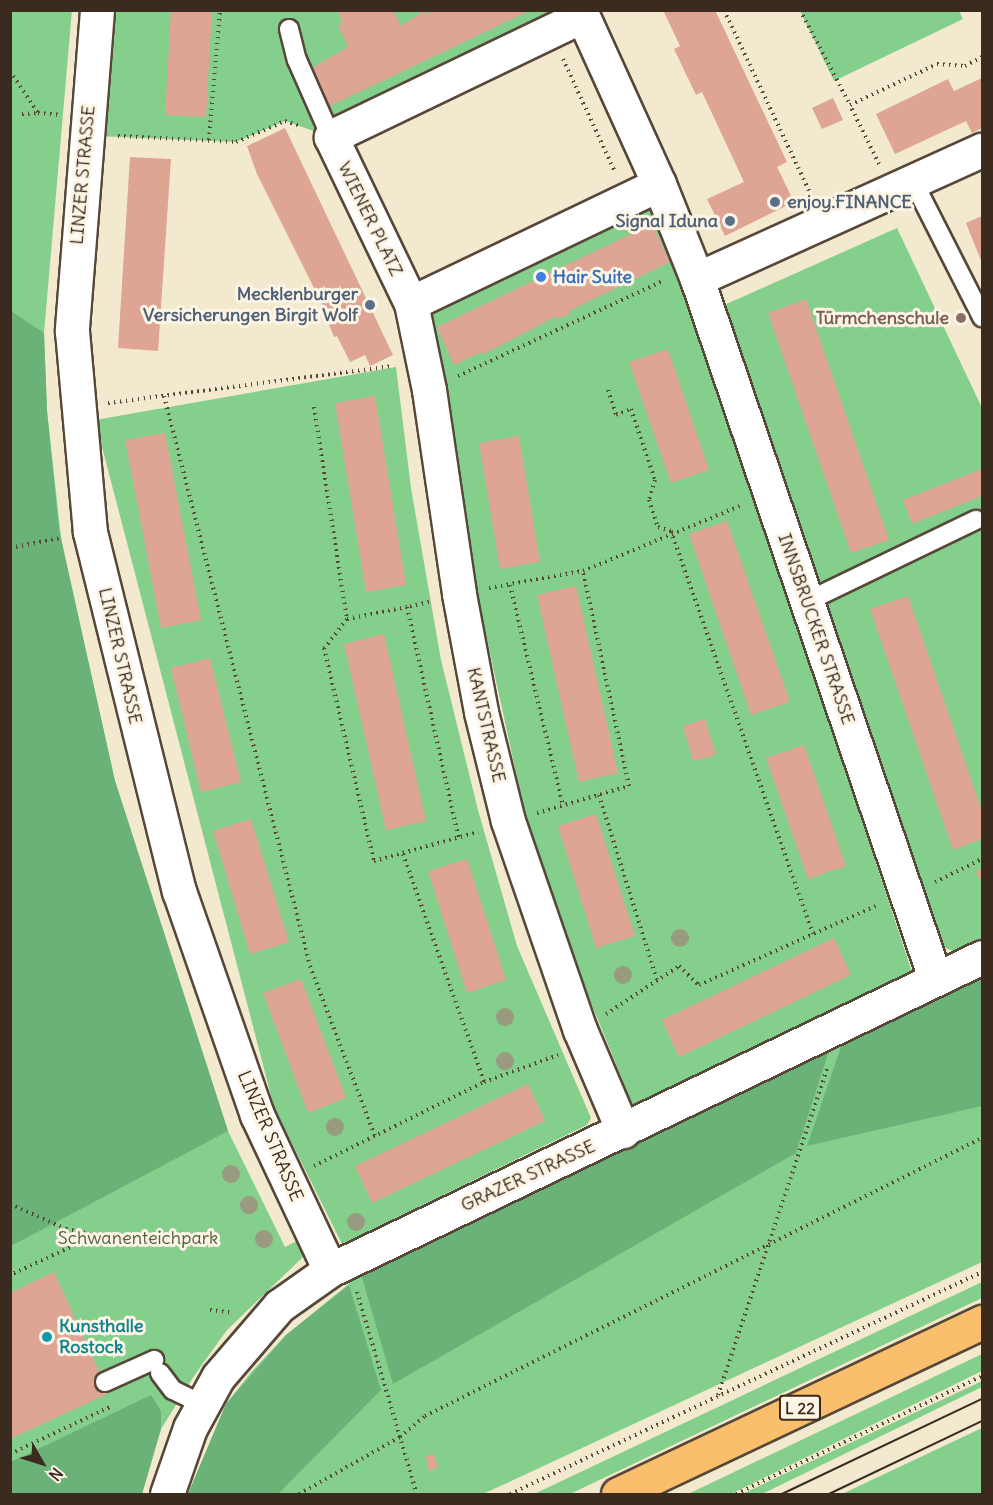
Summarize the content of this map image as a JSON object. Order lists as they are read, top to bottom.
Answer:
{
  "streets": {
    "main road": ["L 22"],
    "street": [
      "LINZER STRASSE",
      "WIENER PLATZ",
      "INNSBRUCKER STRASSE",
      "KANTSTRASSE",
      "GRAZER STRASSE"
    ]
  },
  "crossings": [
    ["LINZER STRASSE", "GRAZER STRASSE"],
    ["WIENER PLATZ", "KANTSTRASSE"],
    ["INNSBRUCKER STRASSE", "GRAZER STRASSE"],
    ["KANTSTRASSE", "GRAZER STRASSE"]
  ],
  "parks": ["Schwanenteichpark"],
  "places": [
    "enjoy.FINANCE",
    "Signal Iduna",
    "Hair Suite",
    "Mecklenburger Versicherungen Birgit Wolf",
    "Türmchenschule",
    "Kunsthalle Rostock"
  ],
  "north": "bottom right"
}
